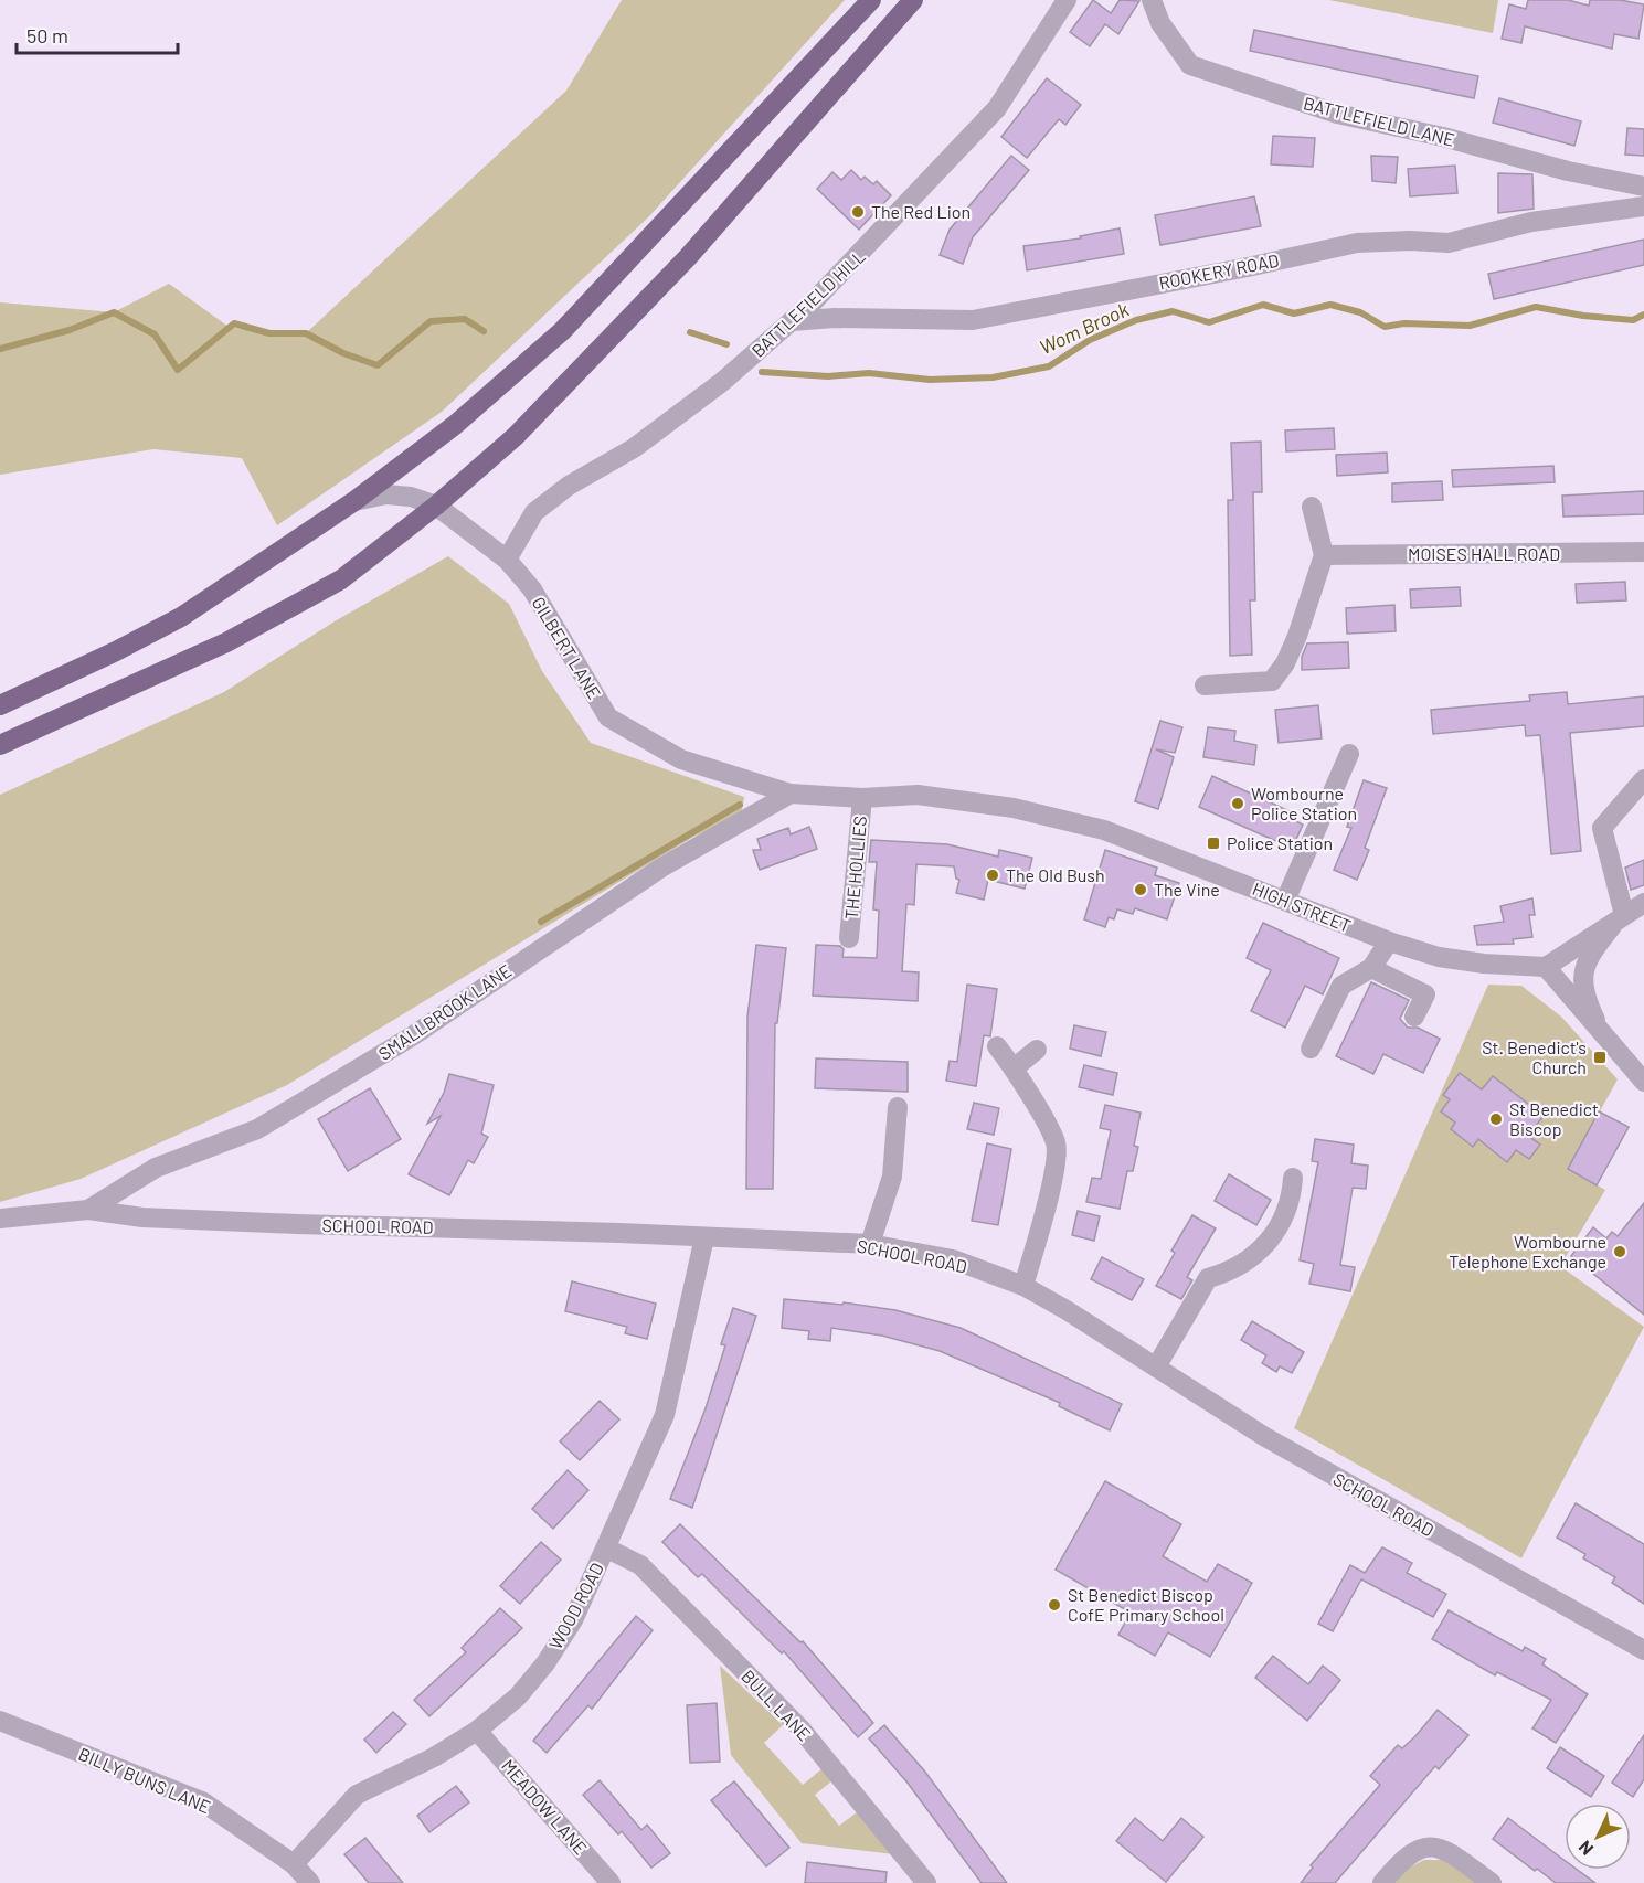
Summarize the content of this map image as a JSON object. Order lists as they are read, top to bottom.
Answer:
{
  "streets": {
    "street": [
      "BATTLEFIELD LANE",
      "ROOKERY ROAD",
      "BATTLEFIELD HILL",
      "MOISES HALL ROAD",
      "GILBERT LANE",
      "THE HOLLIES",
      "HIGH STREET",
      "SMALLBROOK LANE",
      "SCHOOL ROAD",
      "WOOD ROAD",
      "BULL LANE",
      "BILLY BUNS LANE",
      "MEADOW LANE"
    ]
  },
  "crossings": [
    ["ROOKERY ROAD", "BATTLEFIELD HILL"],
    ["BATTLEFIELD HILL", "GILBERT LANE"],
    ["GILBERT LANE", "HIGH STREET"],
    ["GILBERT LANE", "SMALLBROOK LANE"],
    ["THE HOLLIES", "HIGH STREET"],
    ["HIGH STREET", "SMALLBROOK LANE"],
    ["SMALLBROOK LANE", "SCHOOL ROAD"],
    ["SCHOOL ROAD", "WOOD ROAD"],
    ["WOOD ROAD", "BULL LANE"],
    ["WOOD ROAD", "BILLY BUNS LANE"],
    ["WOOD ROAD", "MEADOW LANE"]
  ],
  "water": ["Wom Brook"],
  "places": {
    "other": [
      "The Red Lion",
      "Wombourne Police Station",
      "The Old Bush",
      "The Vine",
      "St Benedict Biscop",
      "Wombourne Telephone Exchange",
      "St Benedict Biscop CofE Primary School"
    ],
    "transit": ["Police Station", "St. Benedict's Church"]
  },
  "scale_bar": "50 m",
  "north": "bottom left"
}
